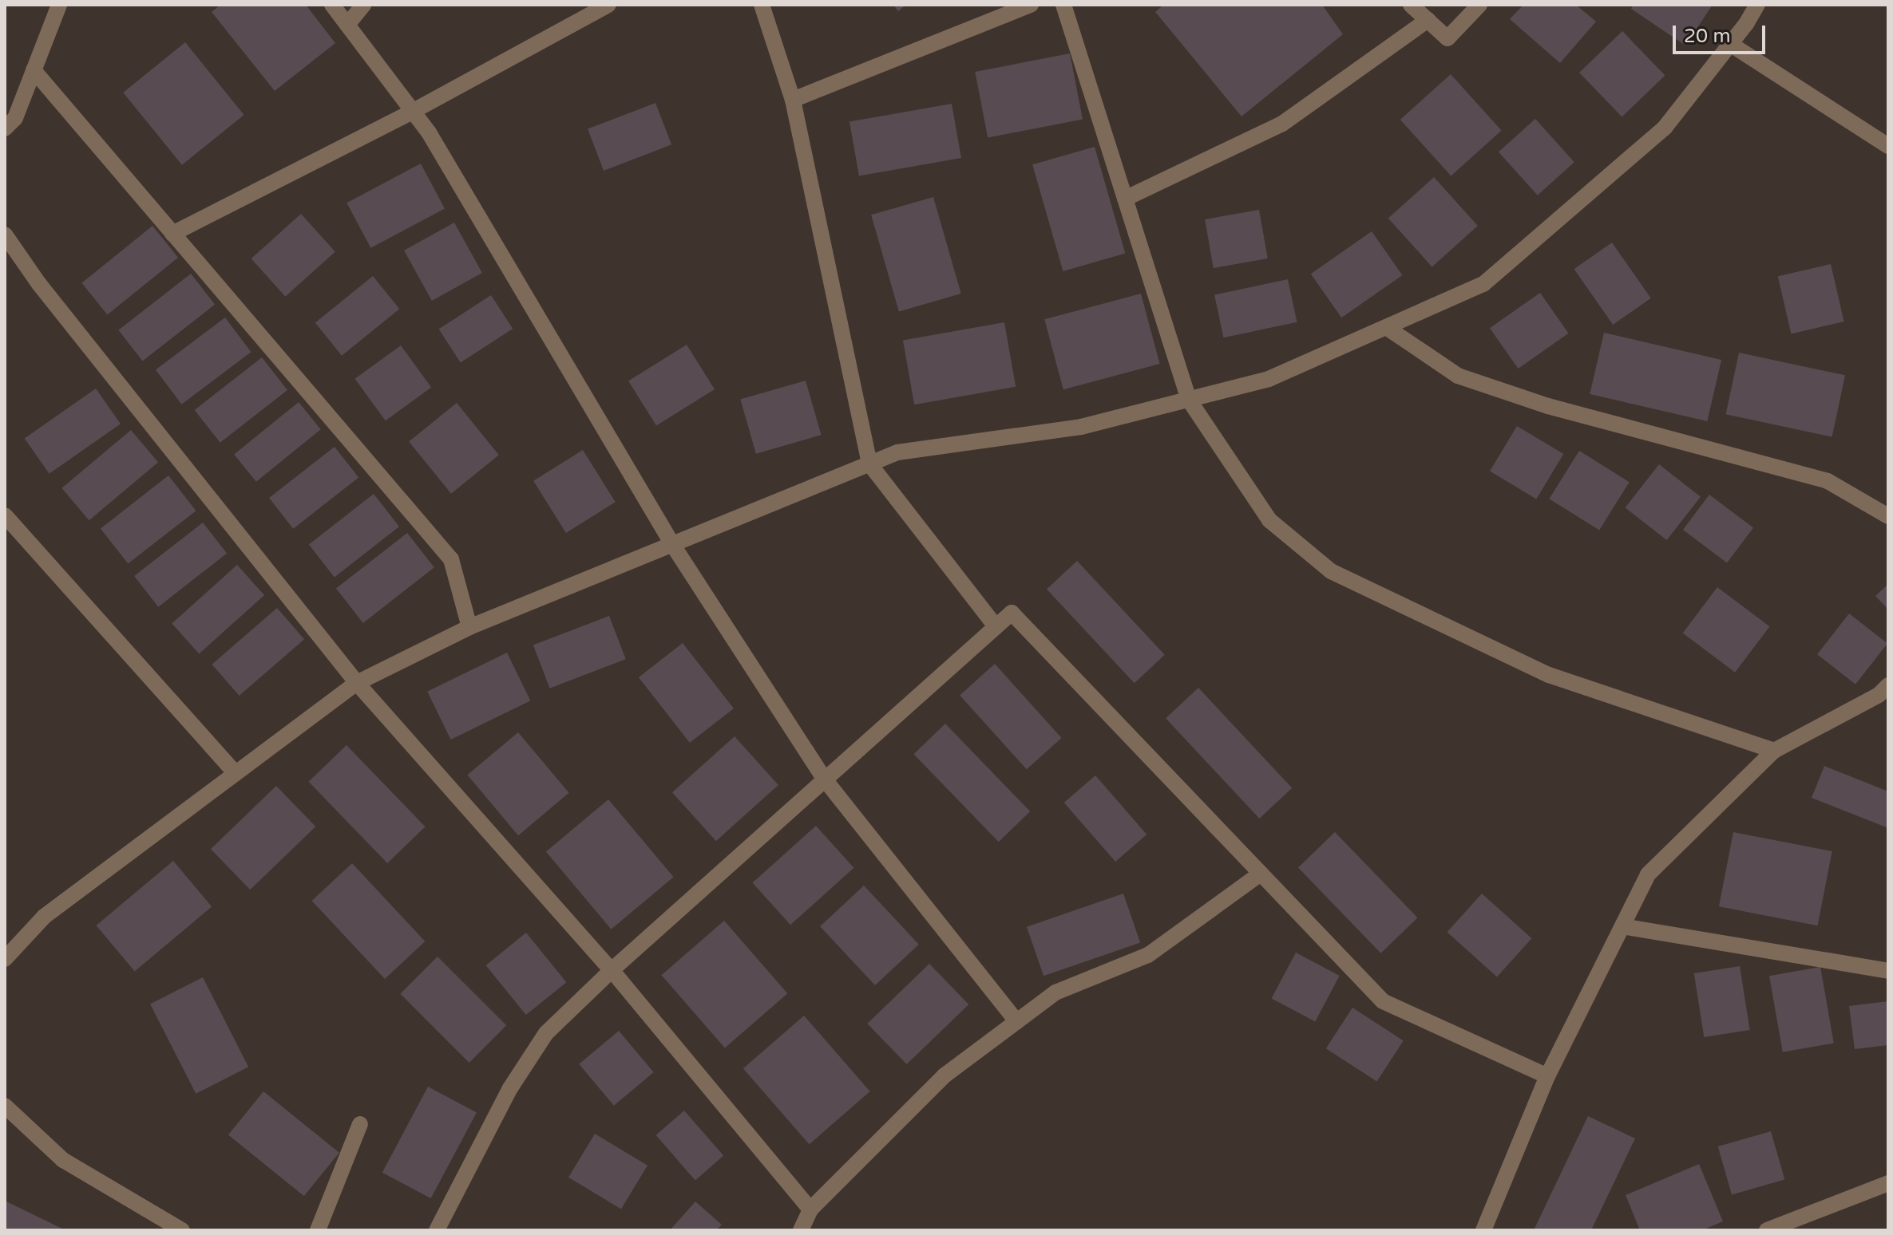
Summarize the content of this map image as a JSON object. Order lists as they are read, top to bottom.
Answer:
{
  "scale_bar": "20 m"
}
